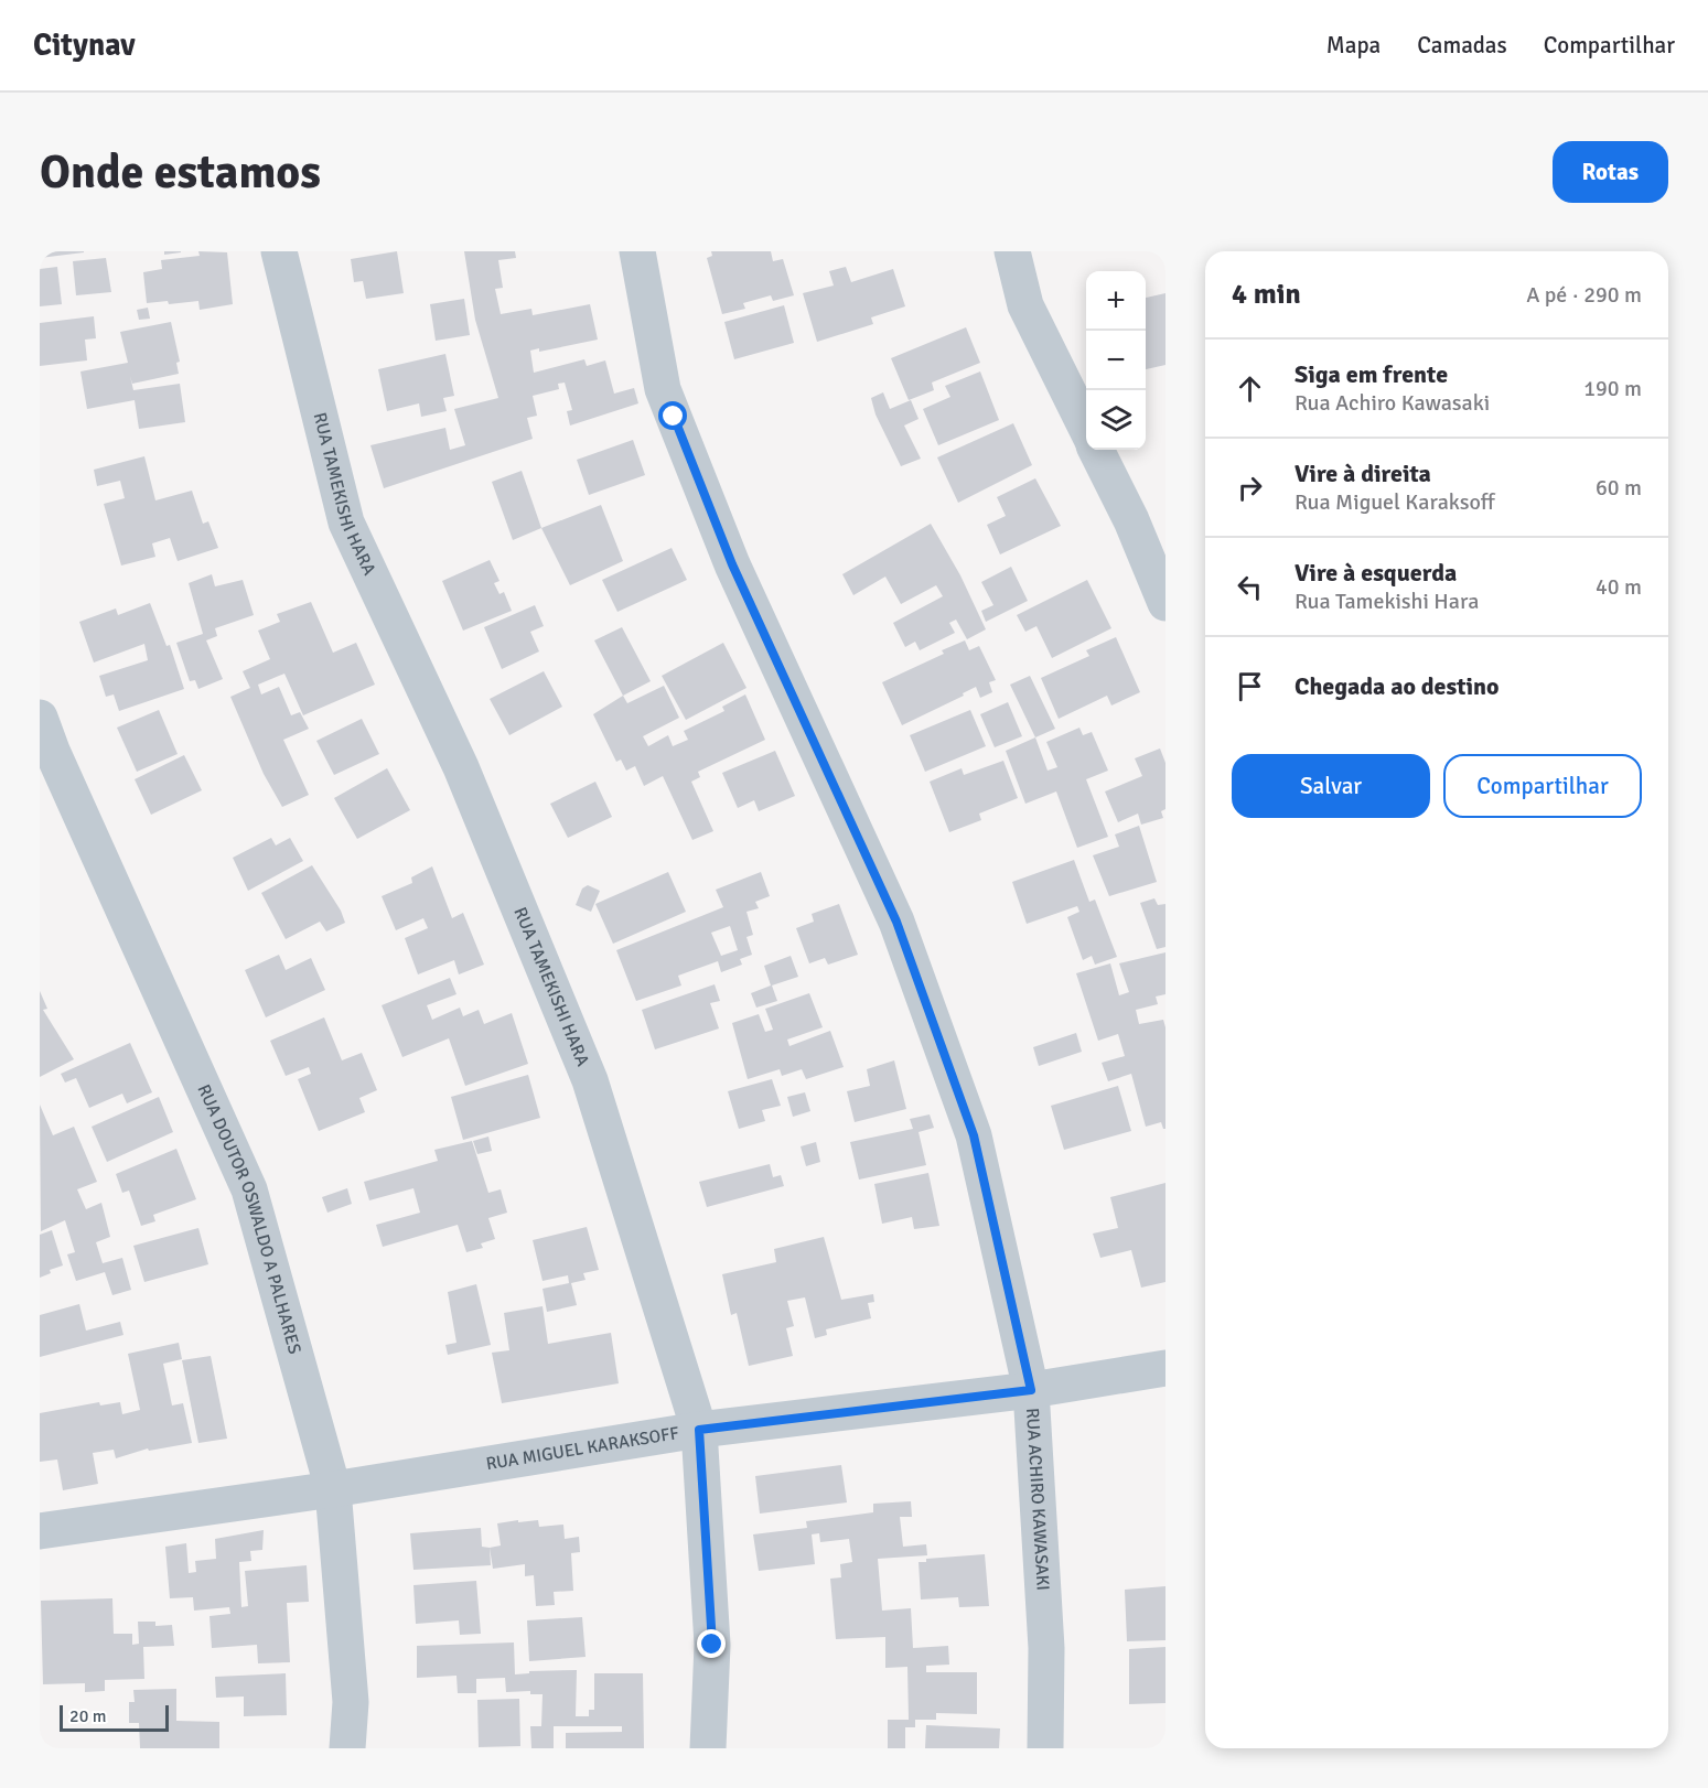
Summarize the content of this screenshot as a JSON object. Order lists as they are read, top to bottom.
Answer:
{
  "streets": {
    "street": [
      "RUA TAMEKISHI HARA",
      "RUA DOUTOR OSWALDO A PALHARES",
      "RUA MIGUEL KARAKSOFF",
      "RUA ACHIRO KAWASAKI"
    ]
  },
  "crossings": [
    ["RUA TAMEKISHI HARA", "RUA MIGUEL KARAKSOFF"],
    ["RUA DOUTOR OSWALDO A PALHARES", "RUA MIGUEL KARAKSOFF"],
    ["RUA MIGUEL KARAKSOFF", "RUA ACHIRO KAWASAKI"]
  ],
  "scale_bar": "20 m",
  "page": {
    "header": "Citynav",
    "nav": ["Mapa", "Camadas", "Compartilhar"],
    "buttons": [
      "Rotas",
      ["Salvar", "Compartilhar"]
    ],
    "title": "Onde estamos",
    "heading": ["4 min", "A pé · 290 m"],
    "map_buttons": ["+", "−"],
    "list": [
      ["Siga em frente", "Rua Achiro Kawasaki", "190 m"],
      ["Vire à direita", "Rua Miguel Karaksoff", "60 m"],
      ["Vire à esquerda", "Rua Tamekishi Hara", "40 m"],
      "Chegada ao destino"
    ],
    "scale": "20 m"
  }
}
